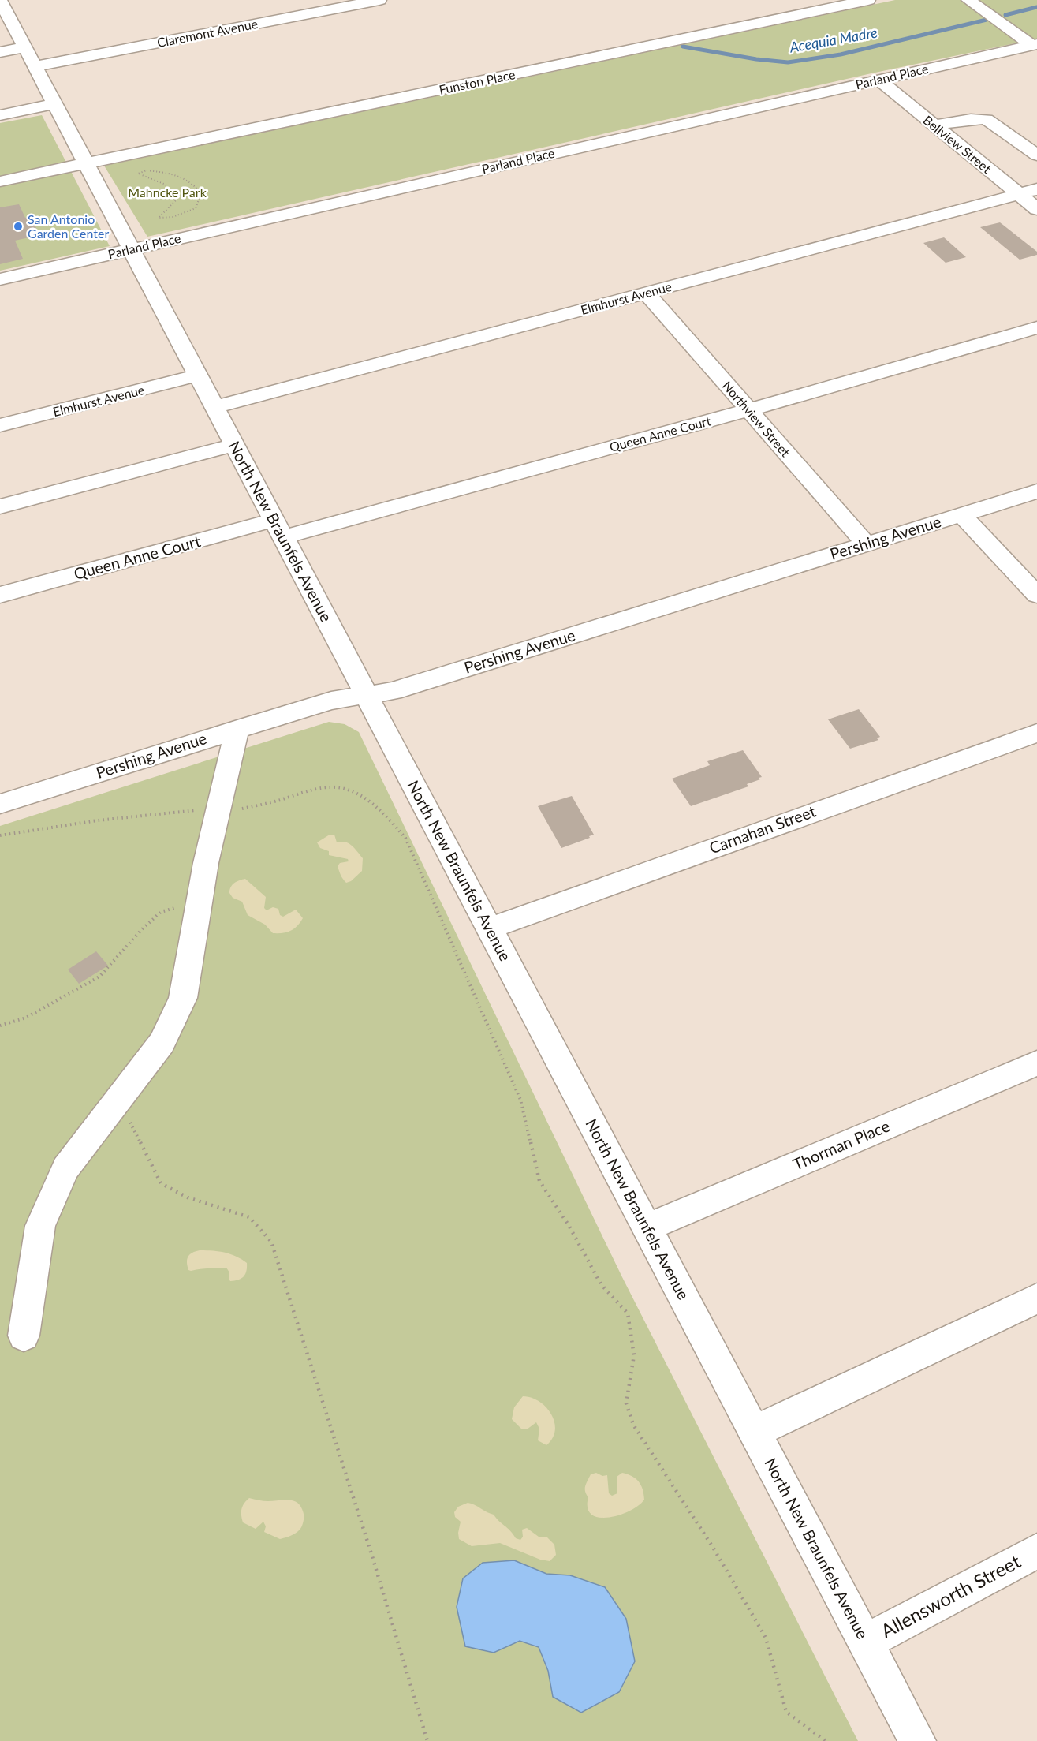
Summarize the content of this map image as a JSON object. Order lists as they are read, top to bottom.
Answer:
{
  "streets": {
    "street": [
      "Claremont Avenue",
      "Parland Place",
      "Funston Place",
      "Bellview Street",
      "Elmhurst Avenue",
      "Northview Street",
      "Queen Anne Court",
      "North New Braunfels Avenue",
      "Pershing Avenue",
      "Carnahan Street",
      "Thorman Place",
      "Allensworth Street"
    ]
  },
  "crossings": [
    ["Claremont Avenue", "North New Braunfels Avenue"],
    ["Parland Place", "Bellview Street"],
    ["Parland Place", "North New Braunfels Avenue"],
    ["Funston Place", "North New Braunfels Avenue"],
    ["Bellview Street", "Elmhurst Avenue"],
    ["Elmhurst Avenue", "Northview Street"],
    ["Elmhurst Avenue", "North New Braunfels Avenue"],
    ["Northview Street", "Queen Anne Court"],
    ["Northview Street", "Pershing Avenue"],
    ["Queen Anne Court", "North New Braunfels Avenue"],
    ["North New Braunfels Avenue", "Pershing Avenue"],
    ["North New Braunfels Avenue", "Carnahan Street"],
    ["North New Braunfels Avenue", "Thorman Place"],
    ["North New Braunfels Avenue", "Allensworth Street"]
  ],
  "water": ["Acequia Madre"],
  "parks": ["Mahncke Park"],
  "places": ["San Antonio Garden Center"]
}
